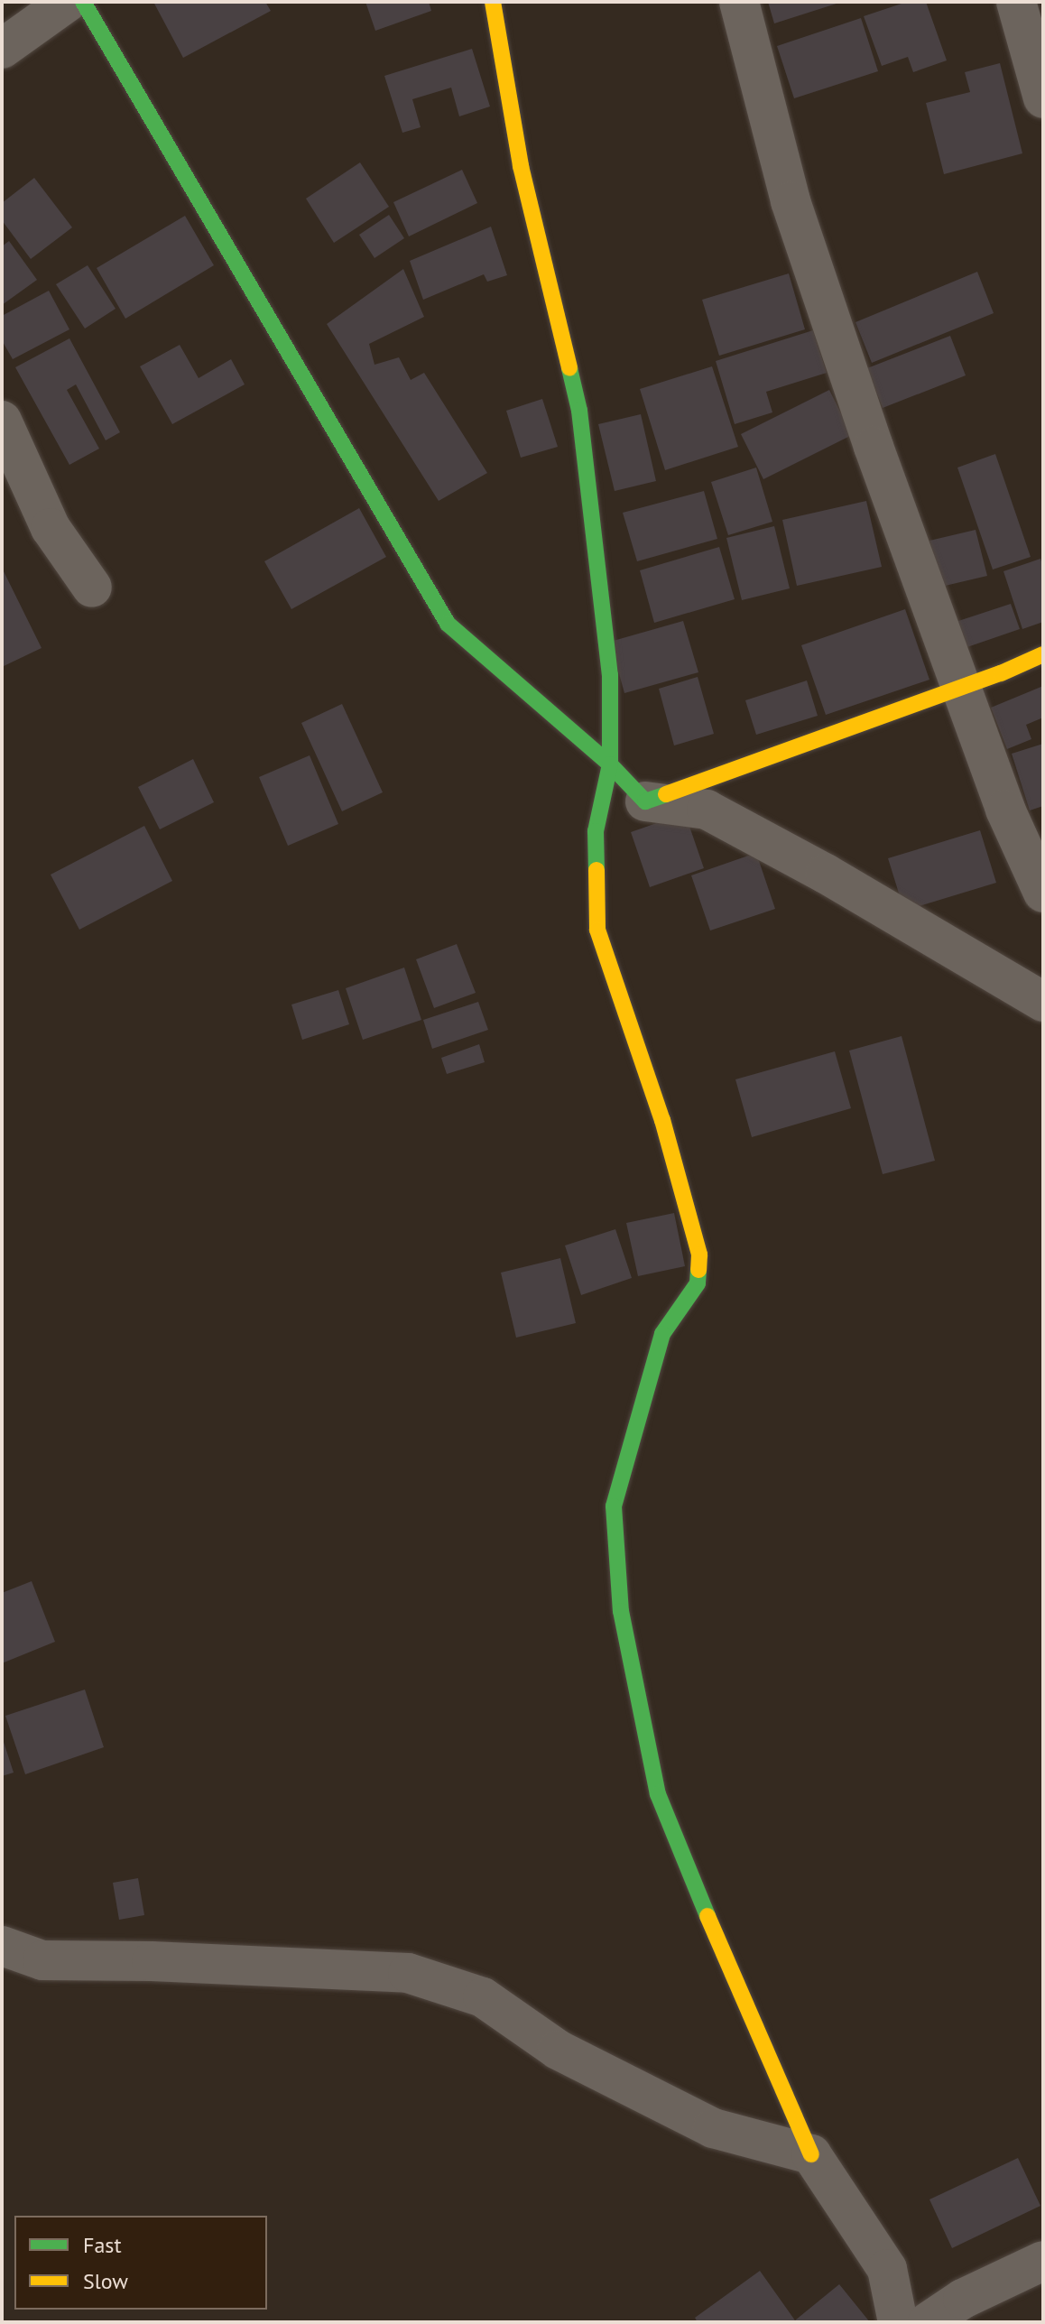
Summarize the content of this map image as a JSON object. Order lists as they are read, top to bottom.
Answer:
{
  "legend": ["Fast", "Slow"]
}
